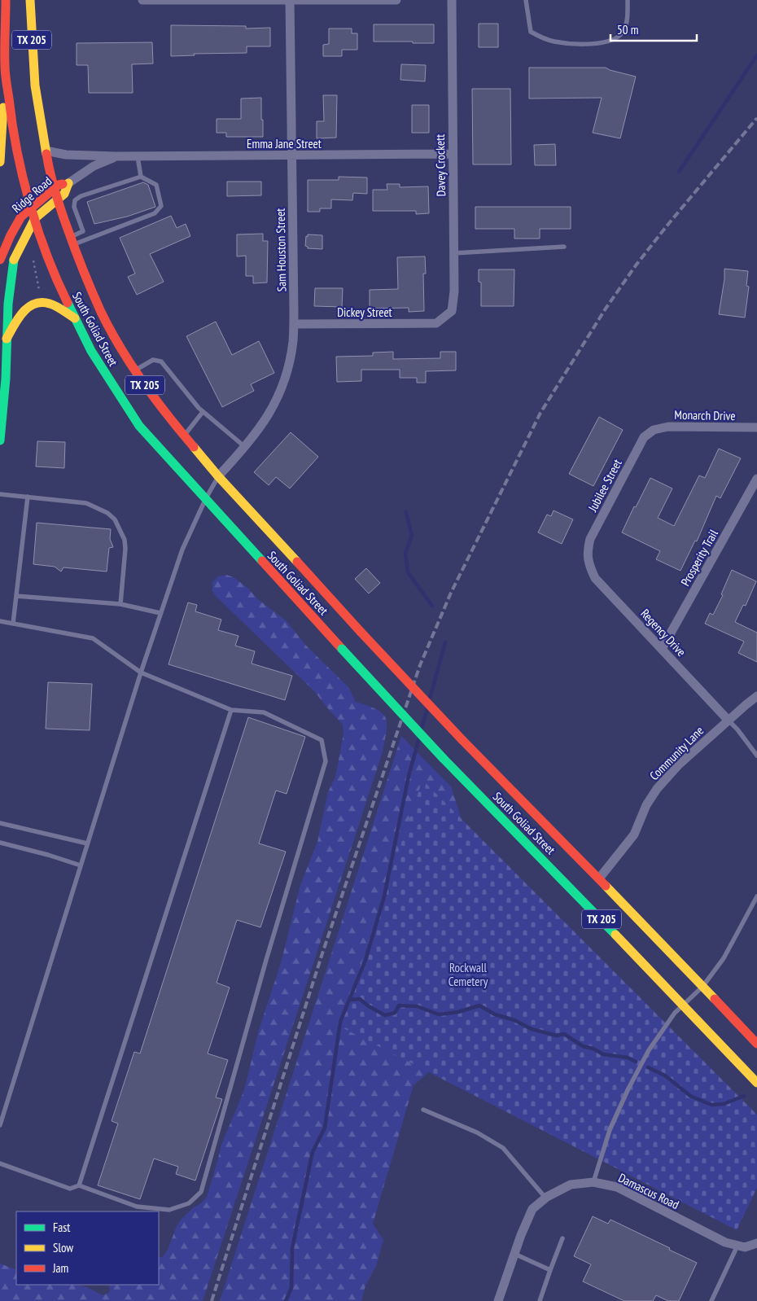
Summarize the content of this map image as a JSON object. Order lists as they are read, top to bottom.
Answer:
{
  "streets": {
    "main road": ["TX 205", "Ridge Road", "South Goliad Street"],
    "street": [
      "Emma Jane Street",
      "Davey Crockett",
      "Sam Houston Street",
      "Dickey Street",
      "Monarch Drive",
      "Jubilee Street",
      "Prosperity Trail",
      "Regency Drive",
      "Community Lane",
      "Damascus Road"
    ]
  },
  "crossings": [
    ["Emma Jane Street", "Davey Crockett"],
    ["Emma Jane Street", "Ridge Road"],
    ["Emma Jane Street", "Sam Houston Street"],
    ["Emma Jane Street", "South Goliad Street"],
    ["Davey Crockett", "Dickey Street"],
    ["Ridge Road", "South Goliad Street"],
    ["Sam Houston Street", "Dickey Street"],
    ["Sam Houston Street", "South Goliad Street"],
    ["South Goliad Street", "Community Lane"],
    ["Monarch Drive", "Jubilee Street"],
    ["Jubilee Street", "Regency Drive"],
    ["Prosperity Trail", "Regency Drive"],
    ["Regency Drive", "Community Lane"]
  ],
  "parks": ["Rockwall Cemetery"],
  "legend": ["Fast", "Slow", "Jam"],
  "scale_bar": "50 m"
}
